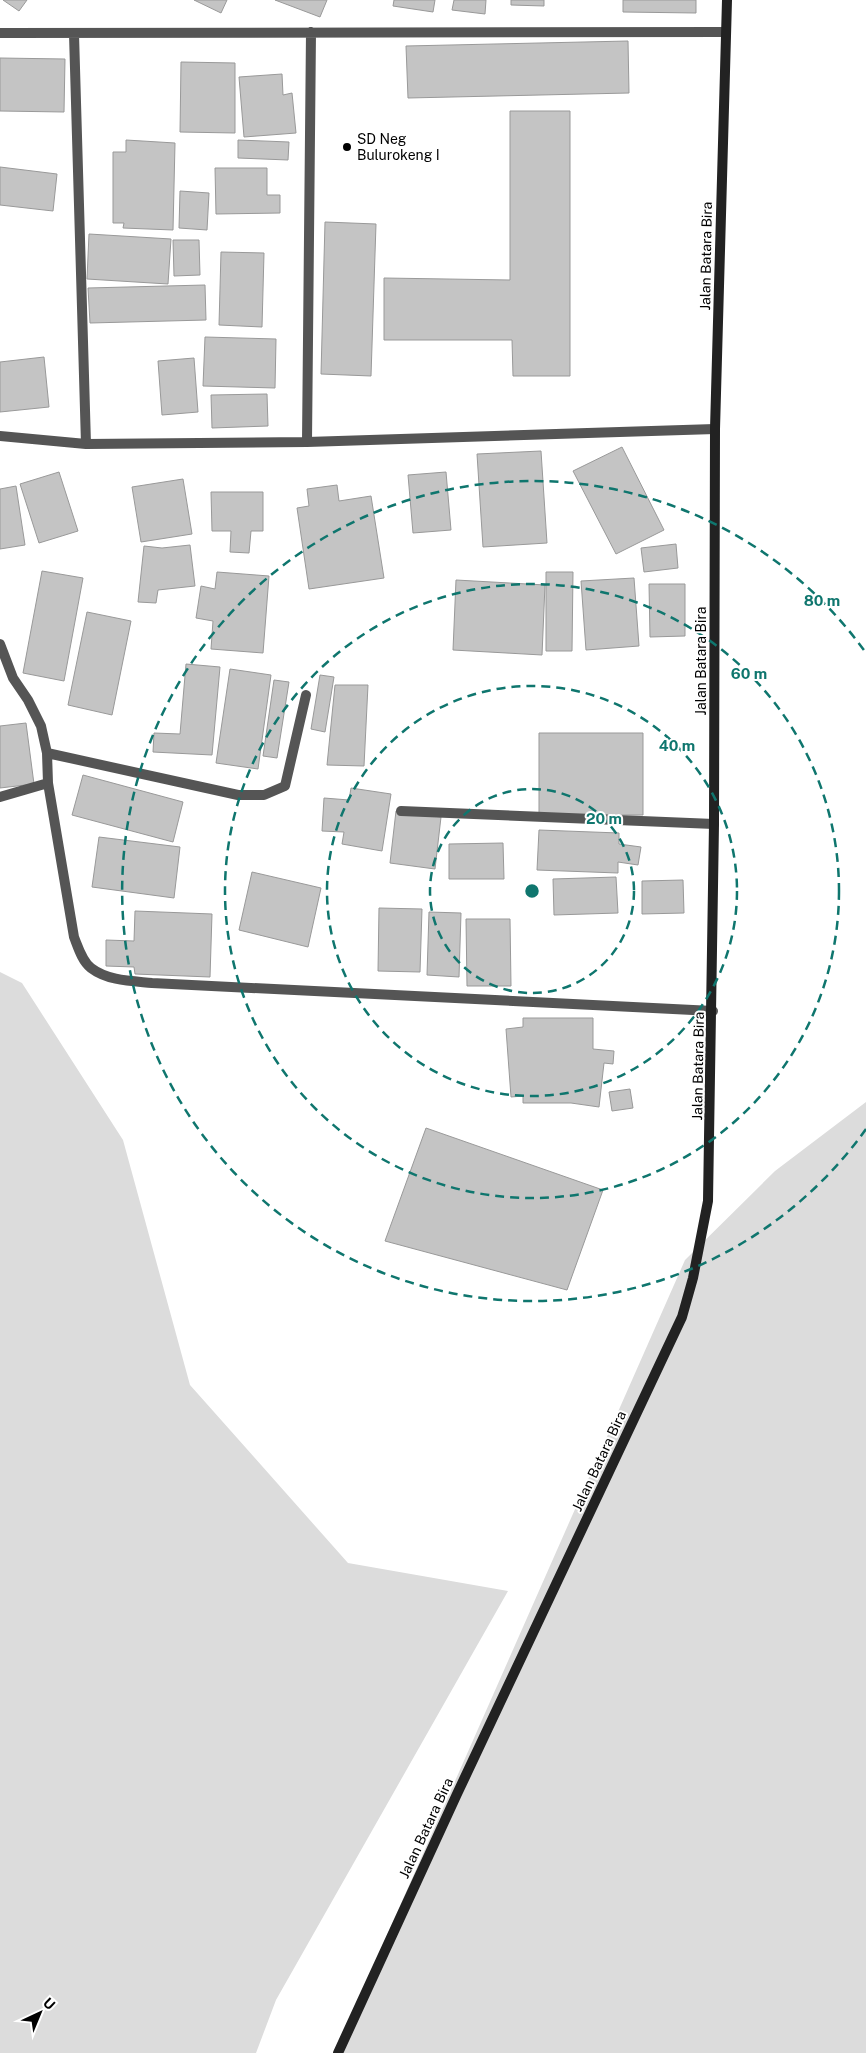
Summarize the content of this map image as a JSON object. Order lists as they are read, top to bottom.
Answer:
{
  "streets": {
    "street": ["Jalan Batara Bira"]
  },
  "places": ["SD Neg Bulurokeng I"],
  "north": "top right",
  "rings": [
    "80 m",
    "60 m",
    "40 m",
    "20 m"
  ]
}
